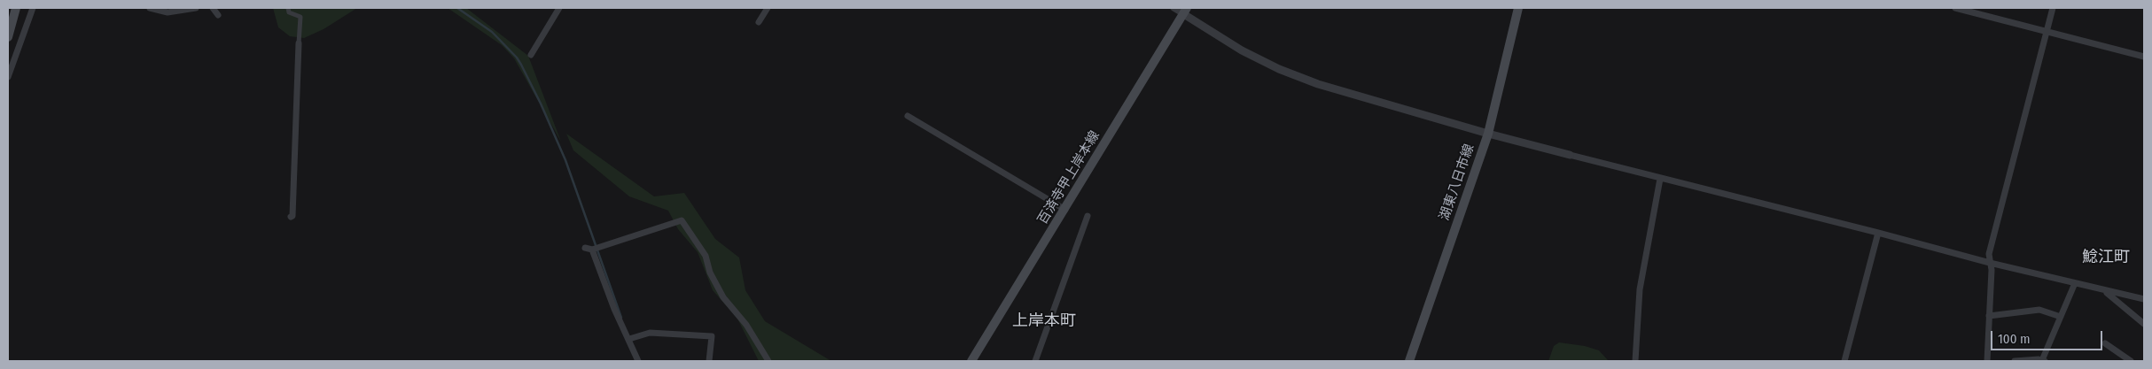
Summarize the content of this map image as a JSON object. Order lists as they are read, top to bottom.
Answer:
{
  "streets": {
    "main road": ["百済寺甲上岸本線", "湖東八日市線"]
  },
  "districts": ["鯰江町", "上岸本町"],
  "scale_bar": "100 m"
}
